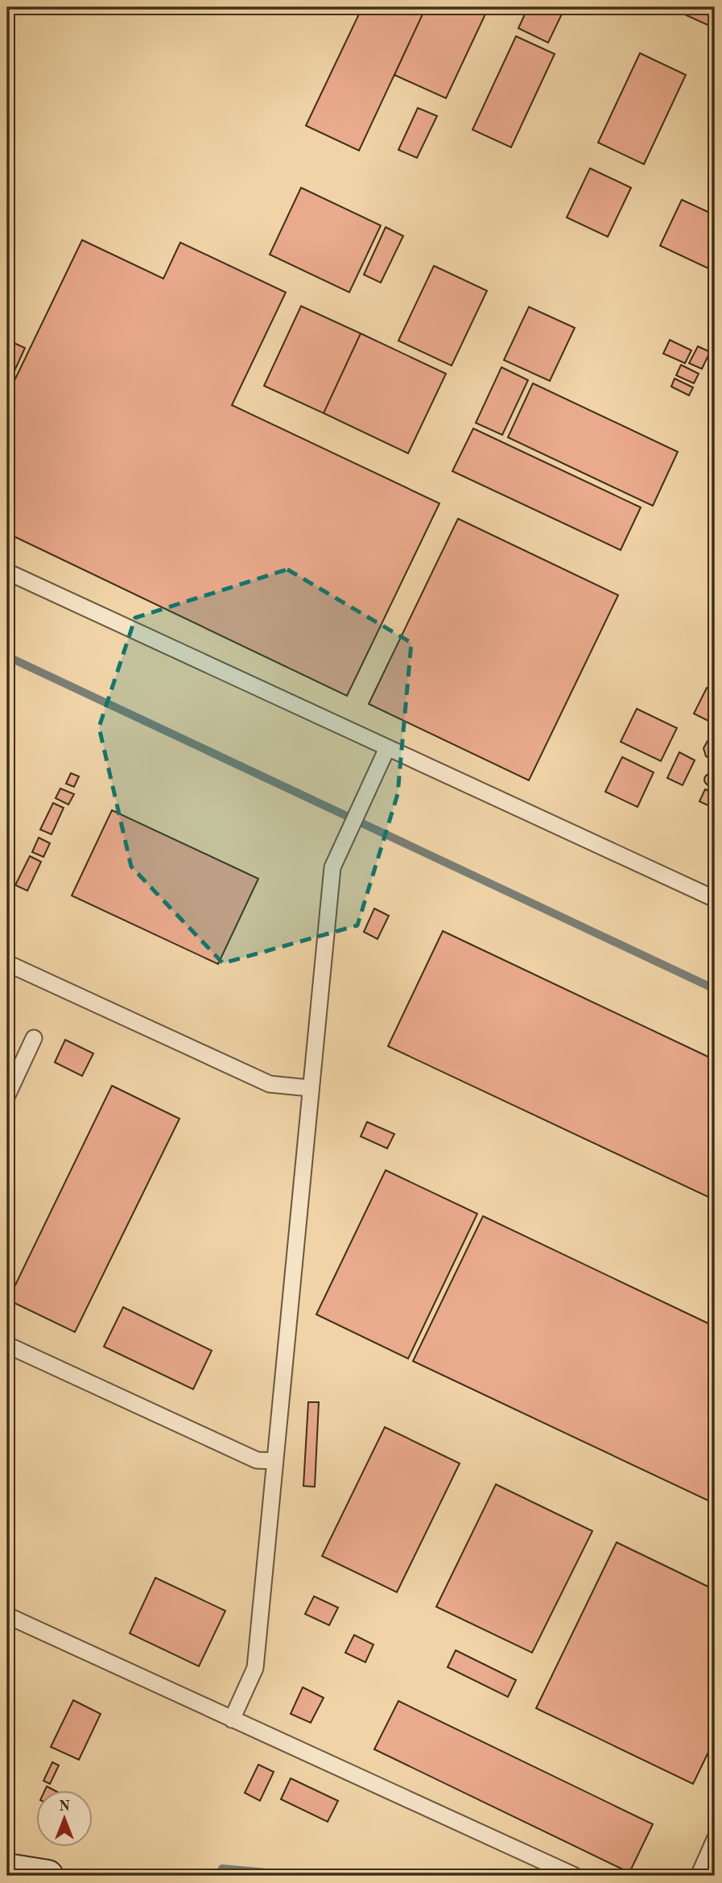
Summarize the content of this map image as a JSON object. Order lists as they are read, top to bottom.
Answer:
{
  "north": "top"
}
